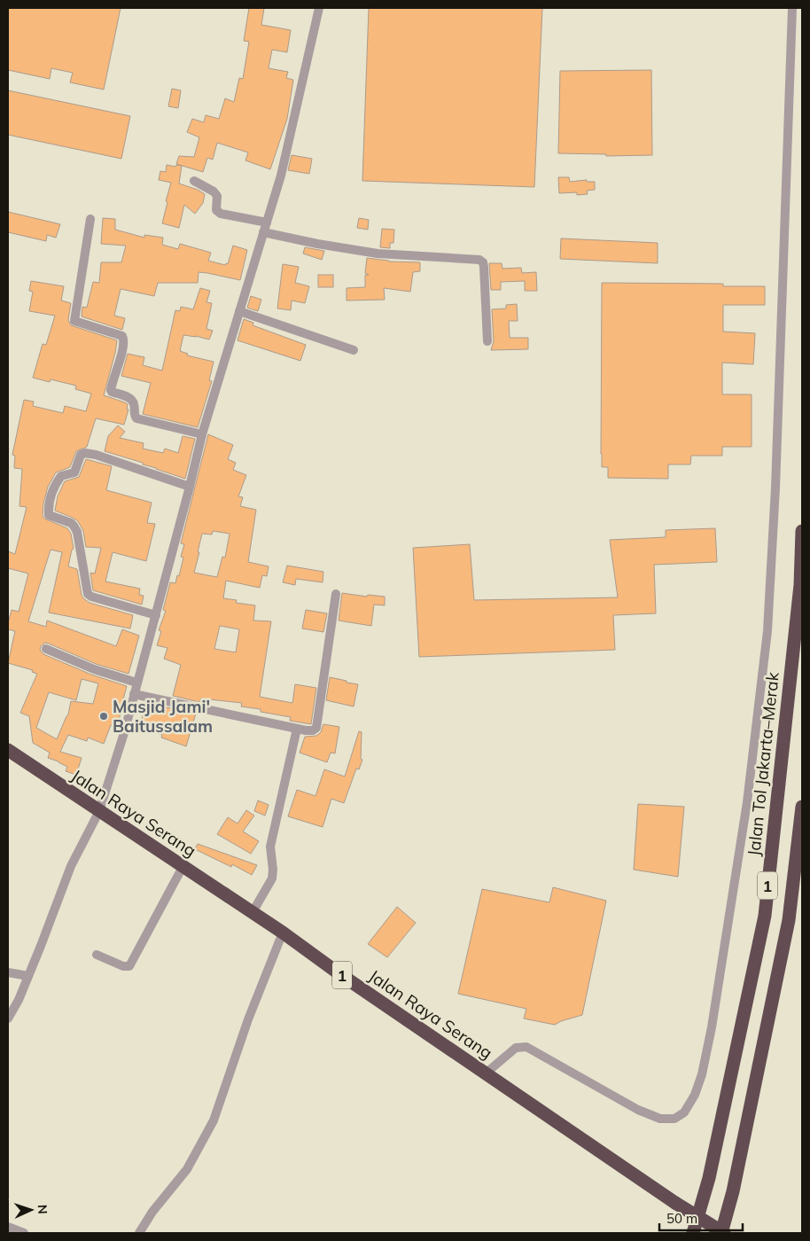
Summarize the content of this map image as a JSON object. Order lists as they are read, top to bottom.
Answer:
{
  "streets": {
    "highway": ["Jalan Tol Jakarta–Merak", "Jalan Raya Serang", "1"]
  },
  "crossings": [
    ["Jalan Raya Serang", "1"]
  ],
  "places": ["Masjid Jami' Baitussalam"],
  "scale_bar": "50 m",
  "north": "right"
}
